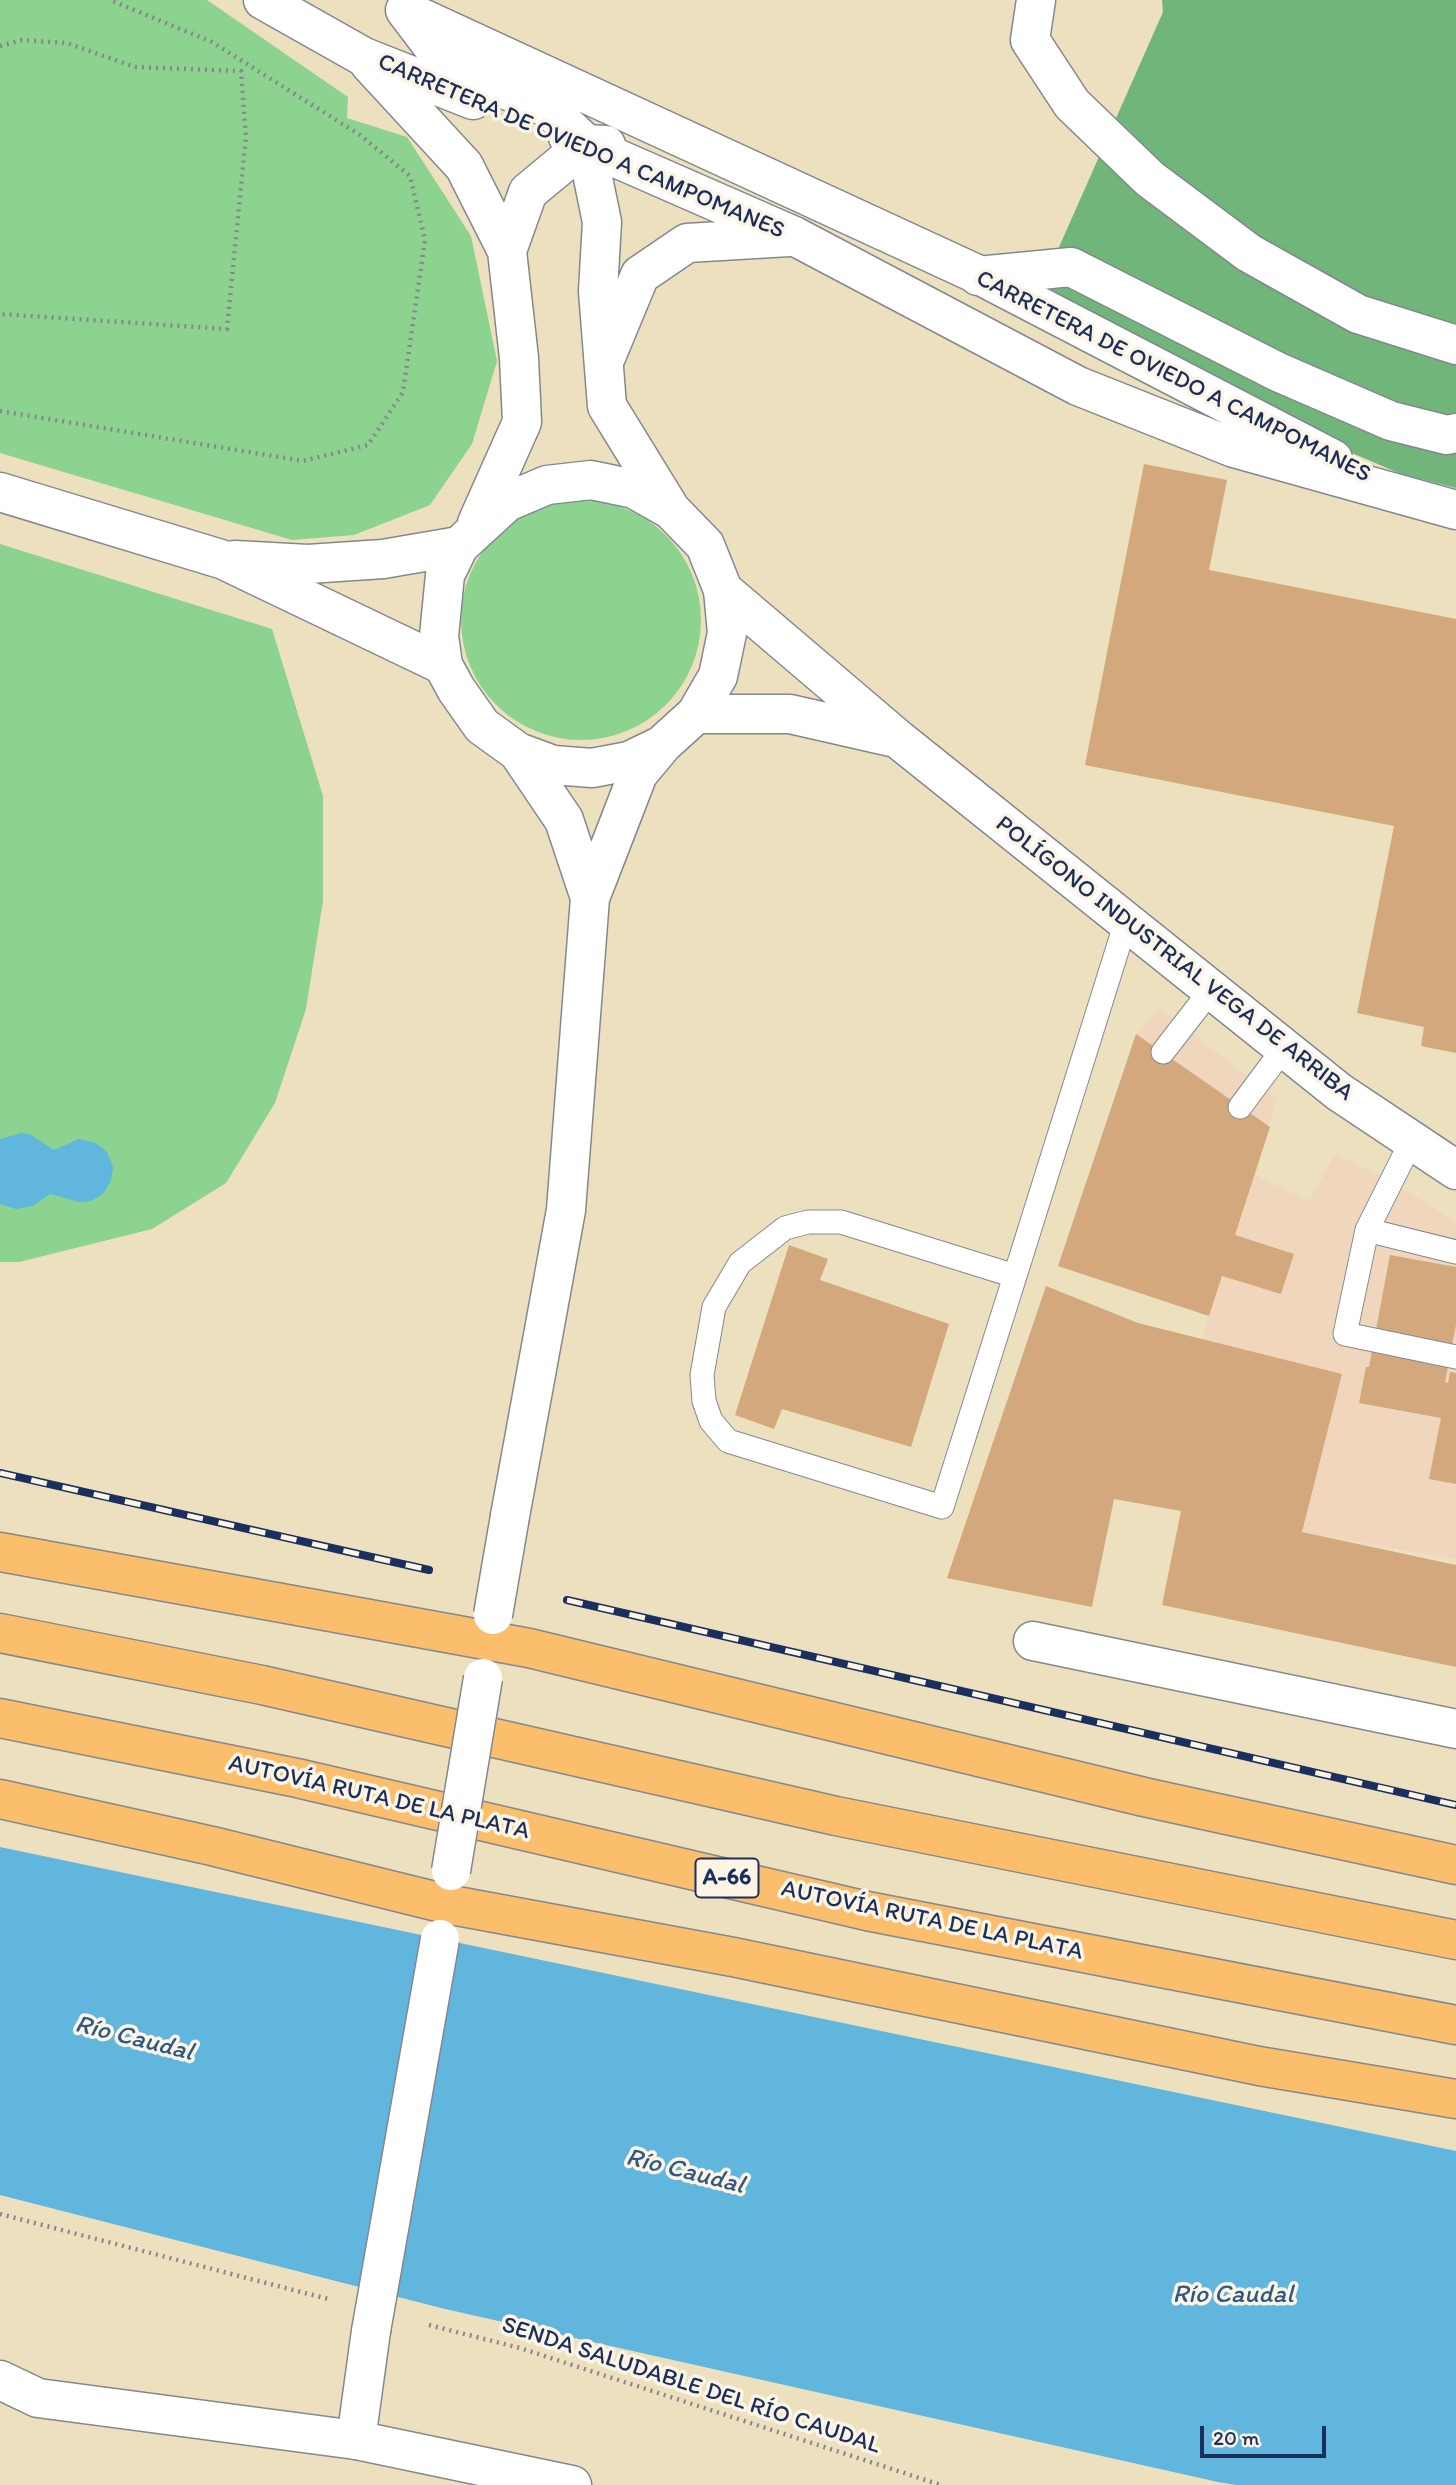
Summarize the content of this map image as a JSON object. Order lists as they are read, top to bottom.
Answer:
{
  "streets": {
    "highway": ["AUTOVÍA RUTA DE LA PLATA", "A-66"],
    "street": ["CARRETERA DE OVIEDO A CAMPOMANES", "POLÍGONO INDUSTRIAL VEGA DE ARRIBA"],
    "path": ["SENDA SALUDABLE DEL RÍO CAUDAL"]
  },
  "water": ["Río Caudal"],
  "scale_bar": "20 m"
}
